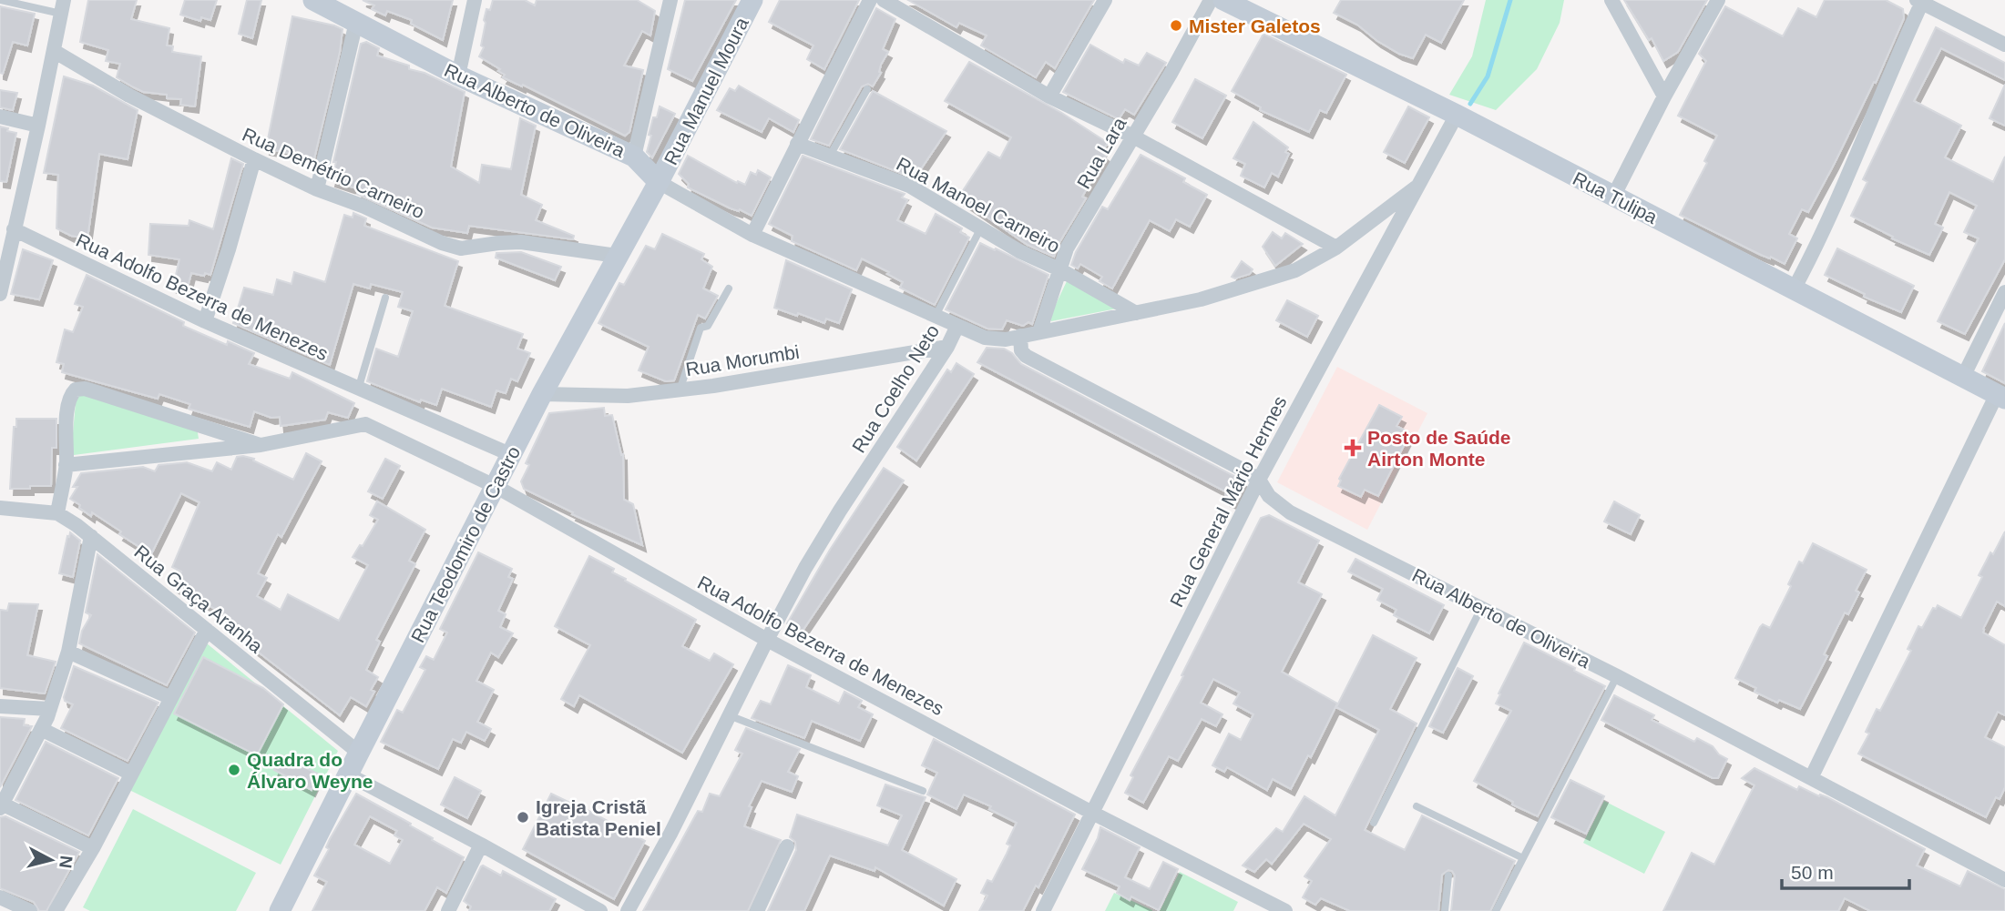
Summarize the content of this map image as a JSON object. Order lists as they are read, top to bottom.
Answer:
{
  "streets": {
    "street": [
      "Rua Manuel Moura",
      "Rua Alberto de Oliveira",
      "Rua Lara",
      "Rua Demétrio Carneiro",
      "Rua Tulipa",
      "Rua Manoel Carneiro",
      "Rua Adolfo Bezerra de Menezes",
      "Rua Morumbi",
      "Rua Coelho Neto",
      "Rua General Mário Hermes",
      "Rua Teodomiro de Castro",
      "Rua Graça Aranha"
    ]
  },
  "crossings": [
    ["Rua Manuel Moura", "Rua Alberto de Oliveira"],
    ["Rua Manuel Moura", "Rua Teodomiro de Castro"],
    ["Rua Alberto de Oliveira", "Rua Coelho Neto"],
    ["Rua Alberto de Oliveira", "Rua General Mário Hermes"],
    ["Rua Alberto de Oliveira", "Rua Teodomiro de Castro"],
    ["Rua Lara", "Rua Manoel Carneiro"],
    ["Rua Lara", "Rua Coelho Neto"],
    ["Rua Demétrio Carneiro", "Rua Teodomiro de Castro"],
    ["Rua Tulipa", "Rua General Mário Hermes"],
    ["Rua Manoel Carneiro", "Rua Coelho Neto"],
    ["Rua Adolfo Bezerra de Menezes", "Rua Coelho Neto"],
    ["Rua Adolfo Bezerra de Menezes", "Rua General Mário Hermes"],
    ["Rua Adolfo Bezerra de Menezes", "Rua Teodomiro de Castro"],
    ["Rua Morumbi", "Rua Coelho Neto"],
    ["Rua Morumbi", "Rua Teodomiro de Castro"],
    ["Rua Coelho Neto", "Rua General Mário Hermes"],
    ["Rua Teodomiro de Castro", "Rua Graça Aranha"]
  ],
  "places": {
    "other": ["Mister Galetos", "Quadra do Álvaro Weyne", "Igreja Cristã Batista Peniel"],
    "health": ["Posto de Saúde Airton Monte"]
  },
  "scale_bar": "50 m",
  "north": "right"
}
